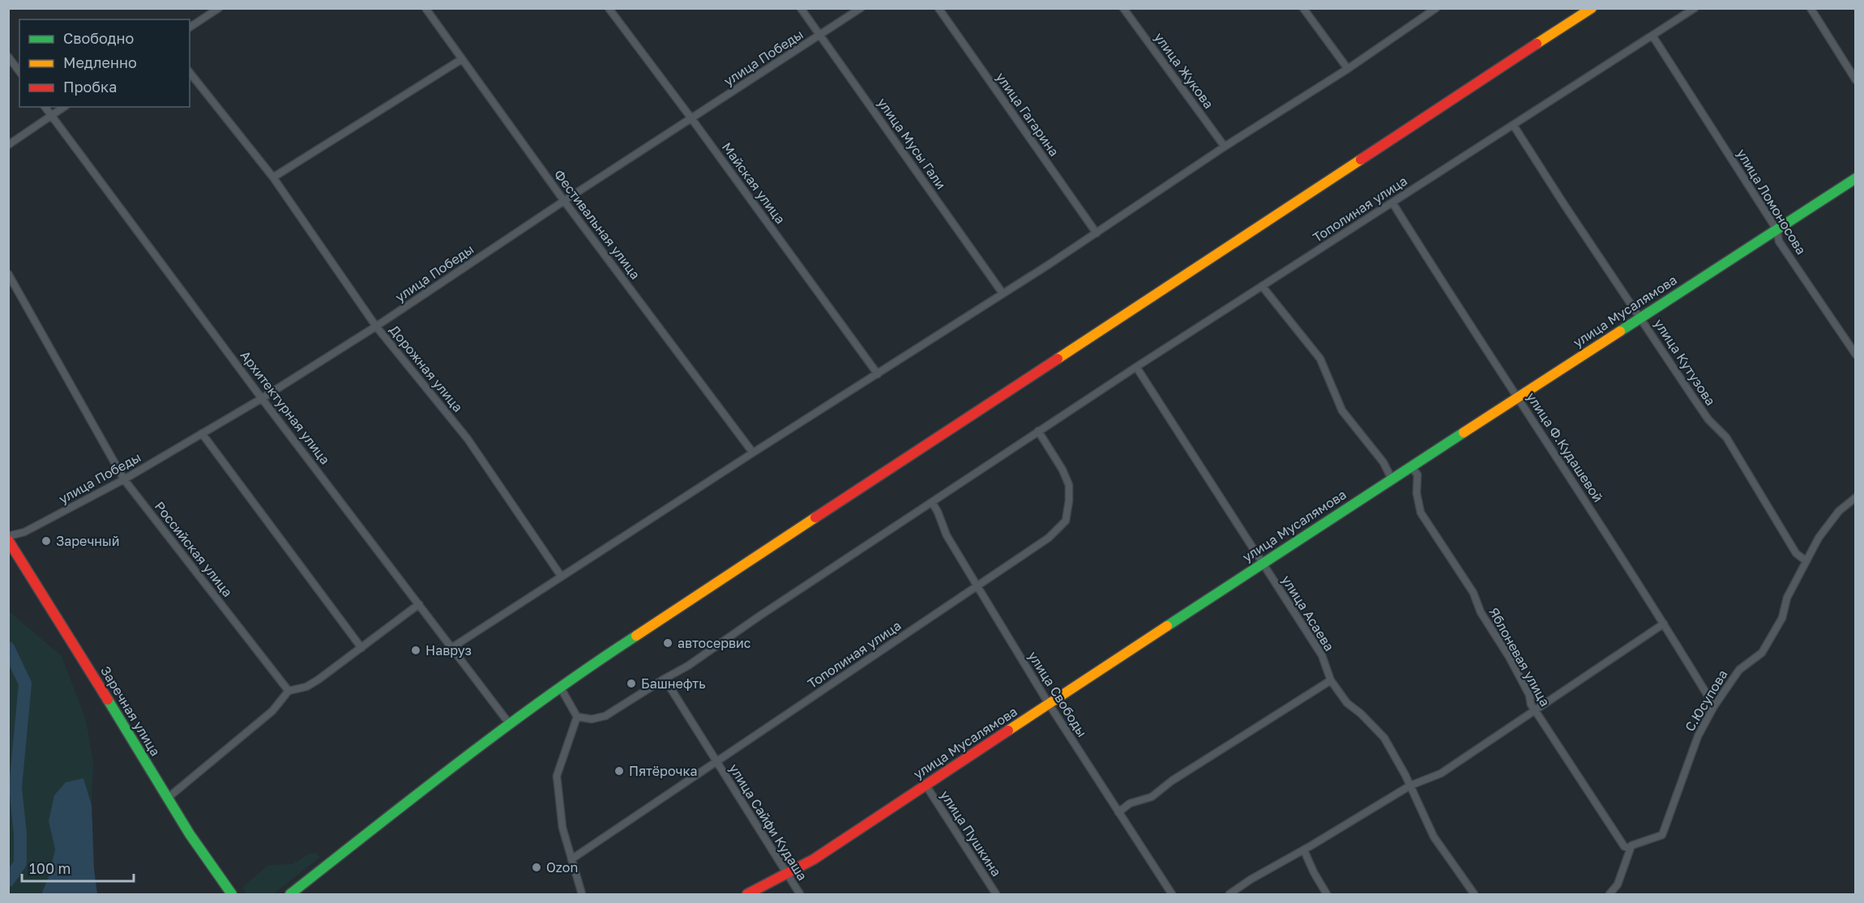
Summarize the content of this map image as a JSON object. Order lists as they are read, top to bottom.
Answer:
{
  "streets": {
    "street": [
      "улица Победы",
      "улица Жукова",
      "улица Гагарина",
      "улица Мусы Гали",
      "Майская улица",
      "улица Ломоносова",
      "Тополиная улица",
      "Фестивальная улица",
      "улица Мусалямова",
      "улица Кутузова",
      "Дорожная улица",
      "Архитектурная улица",
      "улица Ф.Кудашевой",
      "Российская улица",
      "улица Асаева",
      "Яблоневая улица",
      "улица Свободы",
      "С.Юсупова",
      "Заречная улица",
      "улица Сайфи Кудаша",
      "улица Пушкина"
    ]
  },
  "crossings": [
    ["улица Победы", "улица Мусы Гали"],
    ["улица Победы", "Майская улица"],
    ["улица Победы", "Фестивальная улица"],
    ["улица Победы", "Дорожная улица"],
    ["улица Победы", "Архитектурная улица"],
    ["улица Победы", "Российская улица"],
    ["улица Победы", "Заречная улица"],
    ["улица Ломоносова", "Тополиная улица"],
    ["улица Ломоносова", "улица Мусалямова"],
    ["Тополиная улица", "улица Кутузова"],
    ["Тополиная улица", "улица Ф.Кудашевой"],
    ["Тополиная улица", "улица Асаева"],
    ["Тополиная улица", "улица Свободы"],
    ["Тополиная улица", "улица Сайфи Кудаша"],
    ["улица Мусалямова", "улица Кутузова"],
    ["улица Мусалямова", "улица Ф.Кудашевой"],
    ["улица Мусалямова", "улица Асаева"],
    ["улица Мусалямова", "Яблоневая улица"],
    ["улица Мусалямова", "улица Свободы"],
    ["улица Мусалямова", "улица Сайфи Кудаша"],
    ["улица Мусалямова", "улица Пушкина"],
    ["улица Кутузова", "С.Юсупова"],
    ["улица Ф.Кудашевой", "С.Юсупова"],
    ["Яблоневая улица", "С.Юсупова"]
  ],
  "places": [
    "Заречный",
    "автосервис",
    "Навруз",
    "Башнефть",
    "Пятёрочка",
    "Ozon"
  ],
  "legend": ["Свободно", "Медленно", "Пробка"],
  "scale_bar": "100 m"
}
